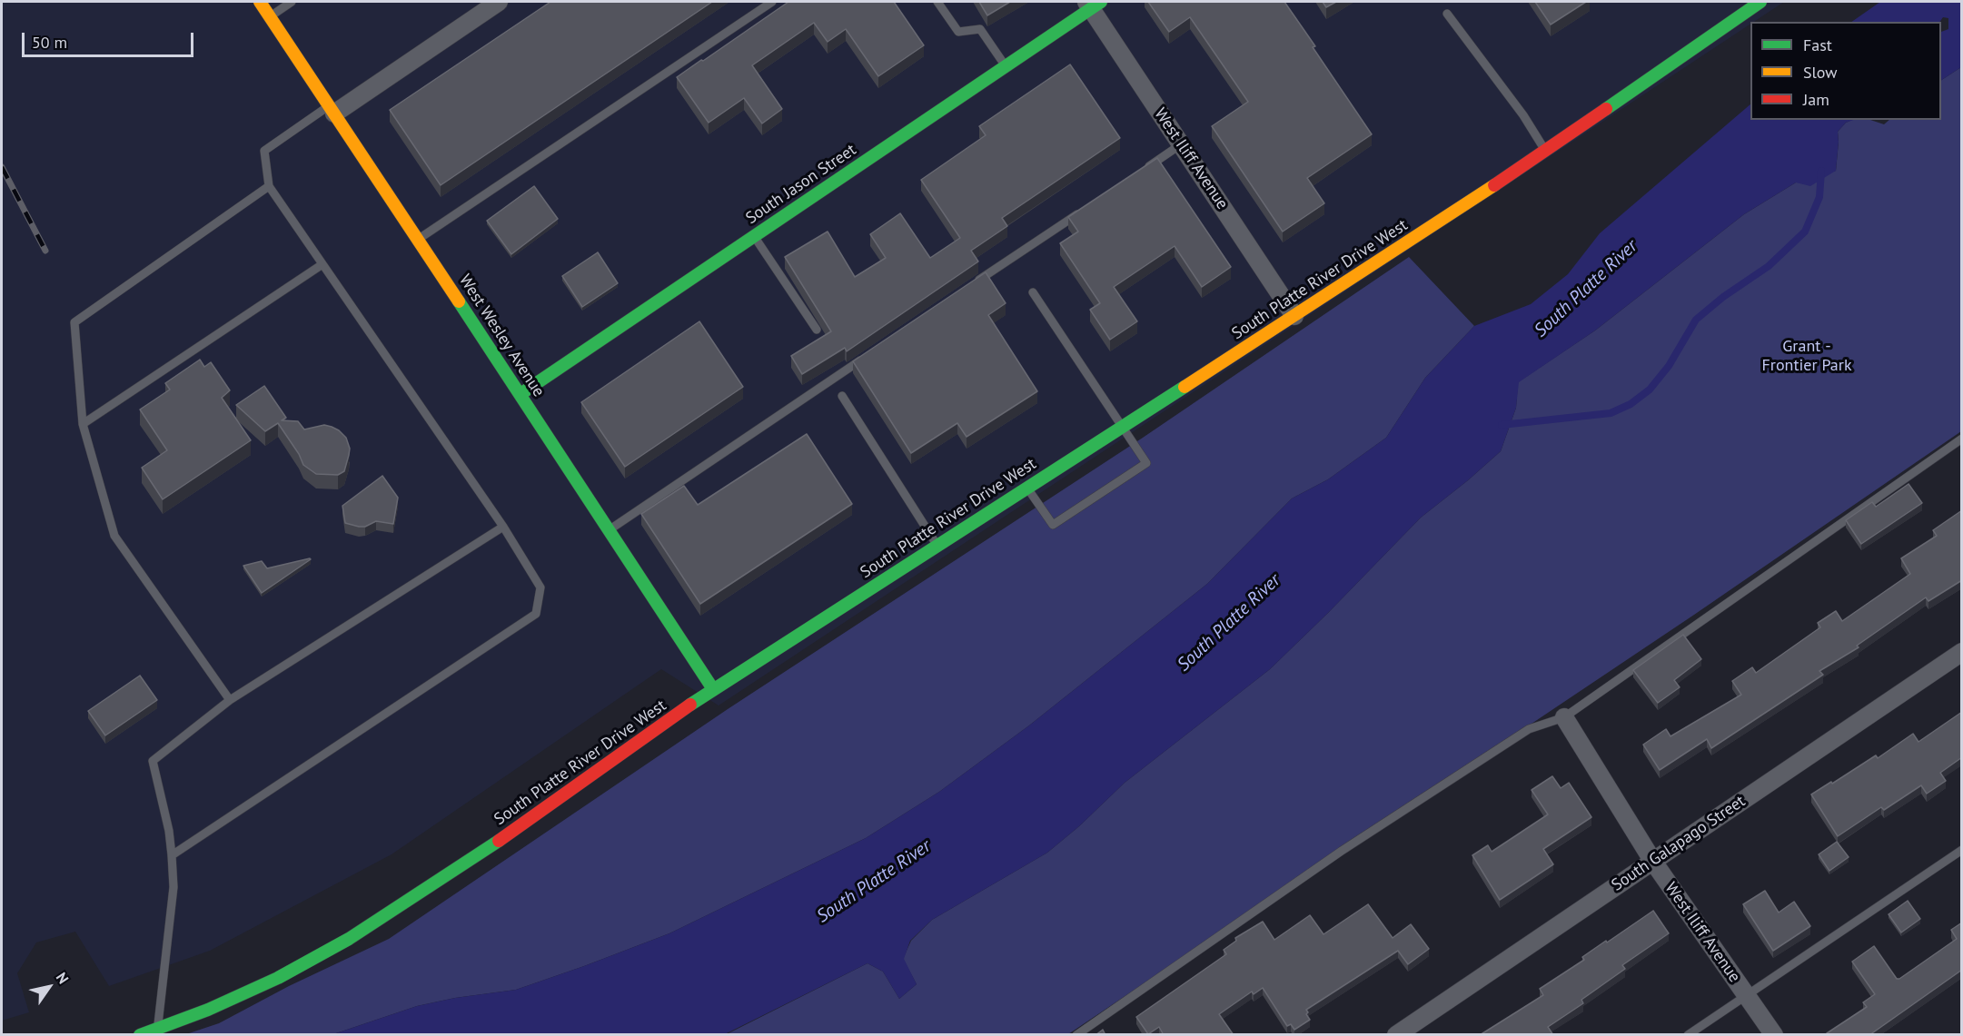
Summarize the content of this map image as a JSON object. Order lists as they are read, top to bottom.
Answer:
{
  "streets": {
    "street": [
      "West Iliff Avenue",
      "South Jason Street",
      "South Platte River Drive West",
      "West Wesley Avenue",
      "South Galapago Street"
    ]
  },
  "crossings": [
    ["West Iliff Avenue", "South Jason Street"],
    ["West Iliff Avenue", "South Platte River Drive West"],
    ["West Iliff Avenue", "South Galapago Street"],
    ["South Jason Street", "West Wesley Avenue"],
    ["South Platte River Drive West", "West Wesley Avenue"]
  ],
  "water": ["South Platte River"],
  "parks": ["Grant - Frontier Park"],
  "legend": ["Fast", "Slow", "Jam"],
  "scale_bar": "50 m",
  "north": "top right"
}
